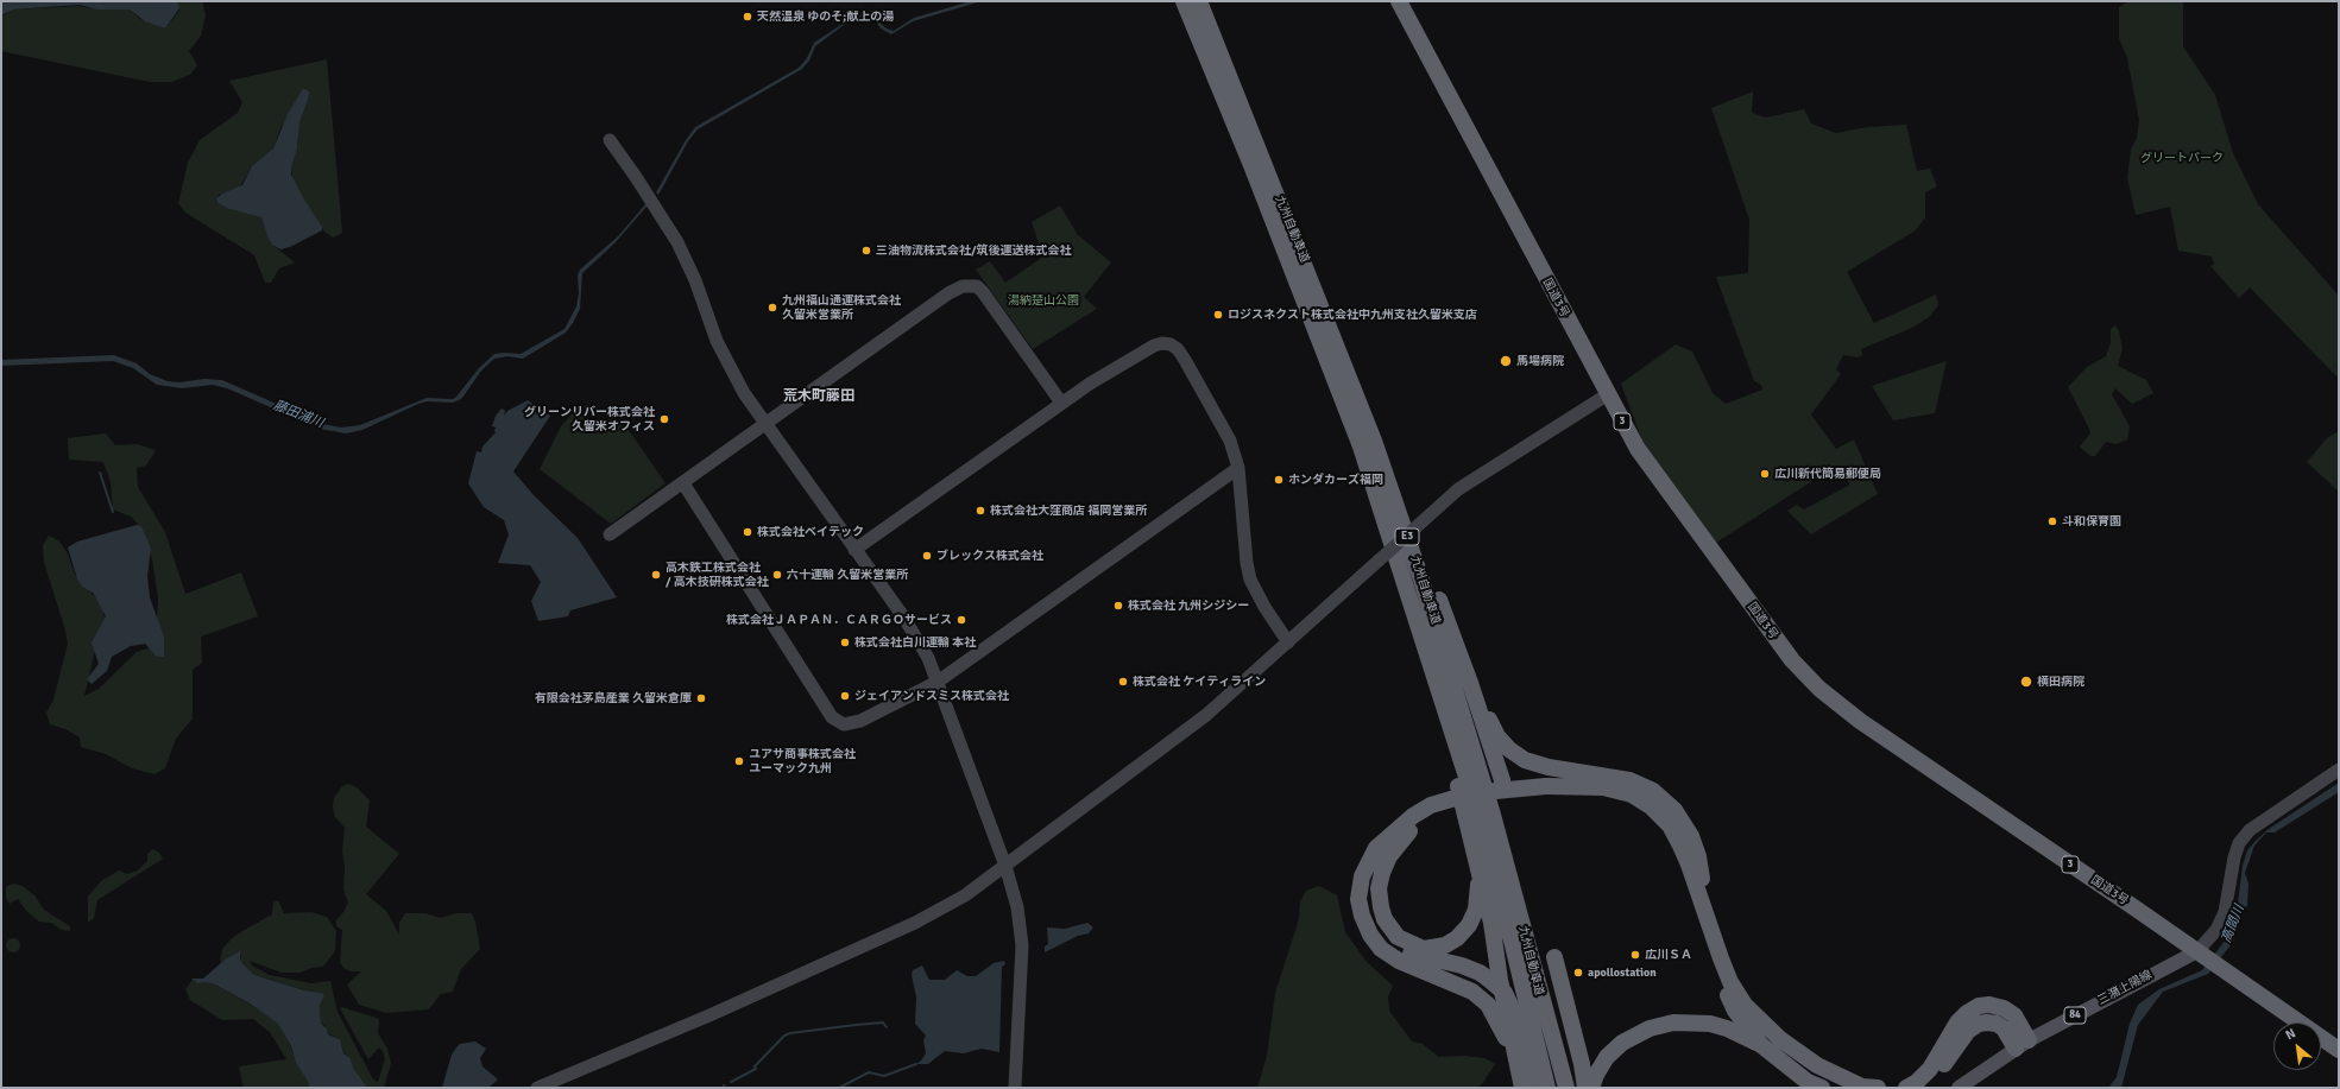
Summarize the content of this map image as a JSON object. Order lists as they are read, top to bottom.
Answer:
{
  "streets": {
    "highway": [
      "九州自動車道",
      "国道3号",
      "3",
      "E3"
    ],
    "main road": ["三潴上陽線", "84"]
  },
  "crossings": [
    ["国道3号", "三潴上陽線"]
  ],
  "districts": ["荒木町藤田"],
  "water": ["藤田浦川", "高間川"],
  "parks": ["グリートパーク", "湯納楚山公園"],
  "places": [
    "天然温泉 ゆのそ;献上の湯",
    "三油物流株式会社/筑後運送株式会社",
    "九州福山通運株式会社 久留米営業所",
    "ロジスネクスト株式会社中九州支社久留米支店",
    "馬場病院",
    "グリーンリバー株式会社 久留米オフィス",
    "広川新代簡易郵便局",
    "ホンダカーズ福岡",
    "株式会社大窪商店 福岡営業所",
    "斗和保育園",
    "株式会社ベイテック",
    "ブレックス株式会社",
    "高木鉄工株式会社 / 高木技研株式会社",
    "六十運輸 久留米営業所",
    "株式会社 九州シジシー",
    "株式会社ＪＡＰＡＮ．ＣＡＲＧＯサービス",
    "株式会社白川運輸 本社",
    "株式会社 ケイティライン",
    "横田病院",
    "ジェイアンドスミス株式会社",
    "有限会社茅島産業 久留米倉庫",
    "ユアサ商事株式会社 ユーマック九州",
    "広川ＳＡ",
    "apollostation"
  ],
  "north": "top left"
}
